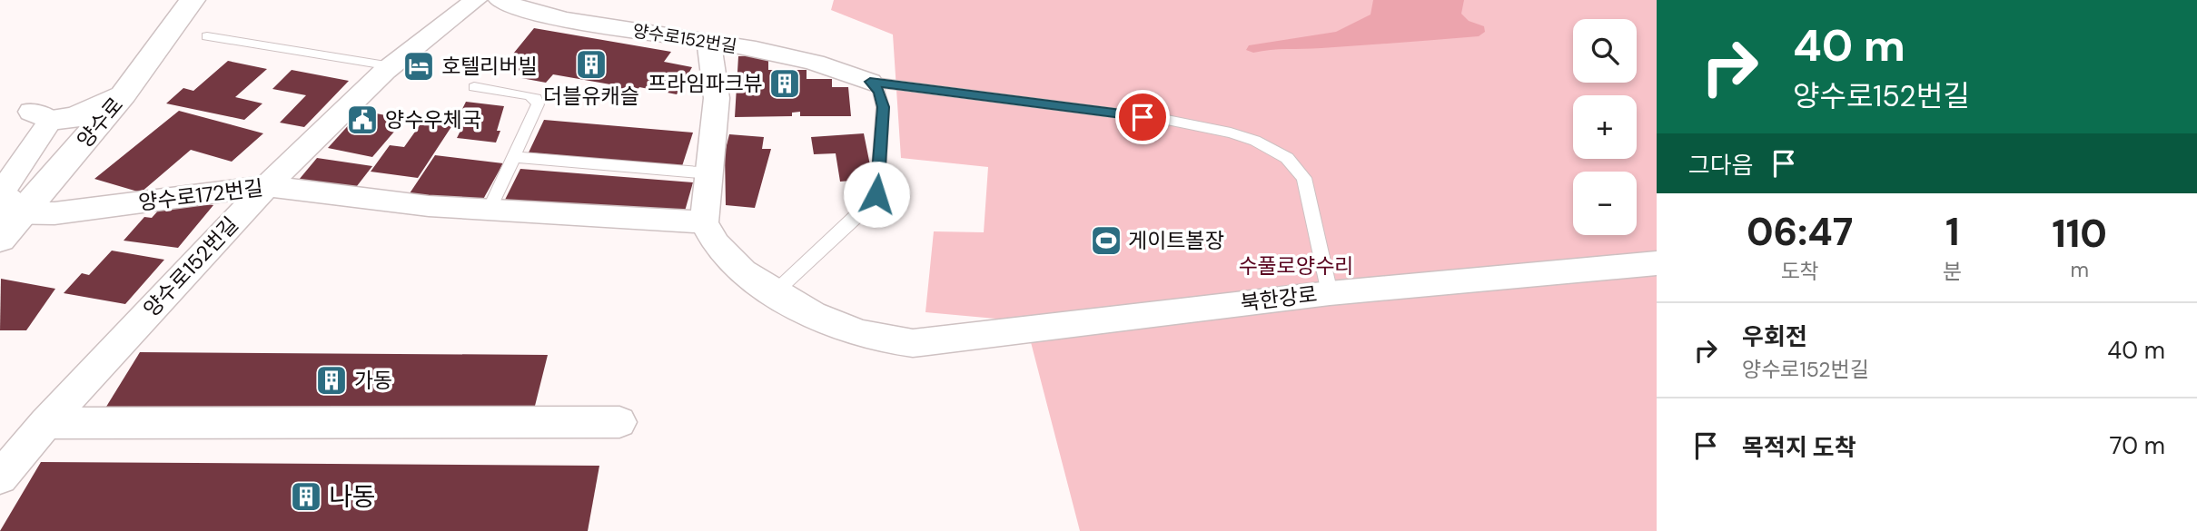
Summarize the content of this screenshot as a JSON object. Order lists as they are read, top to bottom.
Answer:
{
  "streets": {
    "main road": ["양수로"],
    "street": ["양수로152번길", "양수로172번길", "북한강로"]
  },
  "crossings": [
    ["양수로152번길", "양수로172번길"],
    ["양수로152번길", "북한강로"],
    ["양수로", "양수로172번길"]
  ],
  "parks": ["수풀로양수리"],
  "places": {
    "building": [
      "더블유캐슬",
      "프라임파크뷰",
      "가동",
      "나동"
    ],
    "hotel": ["호텔리버빌"],
    "public building": ["양수우체국"],
    "sports": ["게이트볼장"]
  },
  "page": {
    "turn": ["40 m", "양수로152번길"],
    "map_buttons": ["+", "−"],
    "then": "그다음",
    "eta": [
      "06:47",
      "도착",
      "1",
      "분",
      "110",
      "m"
    ],
    "list": [
      {
        "name": "우회전",
        "note": "양수로152번길",
        "value": "40 m"
      },
      {
        "name": "목적지 도착",
        "value": "70 m"
      }
    ]
  }
}
